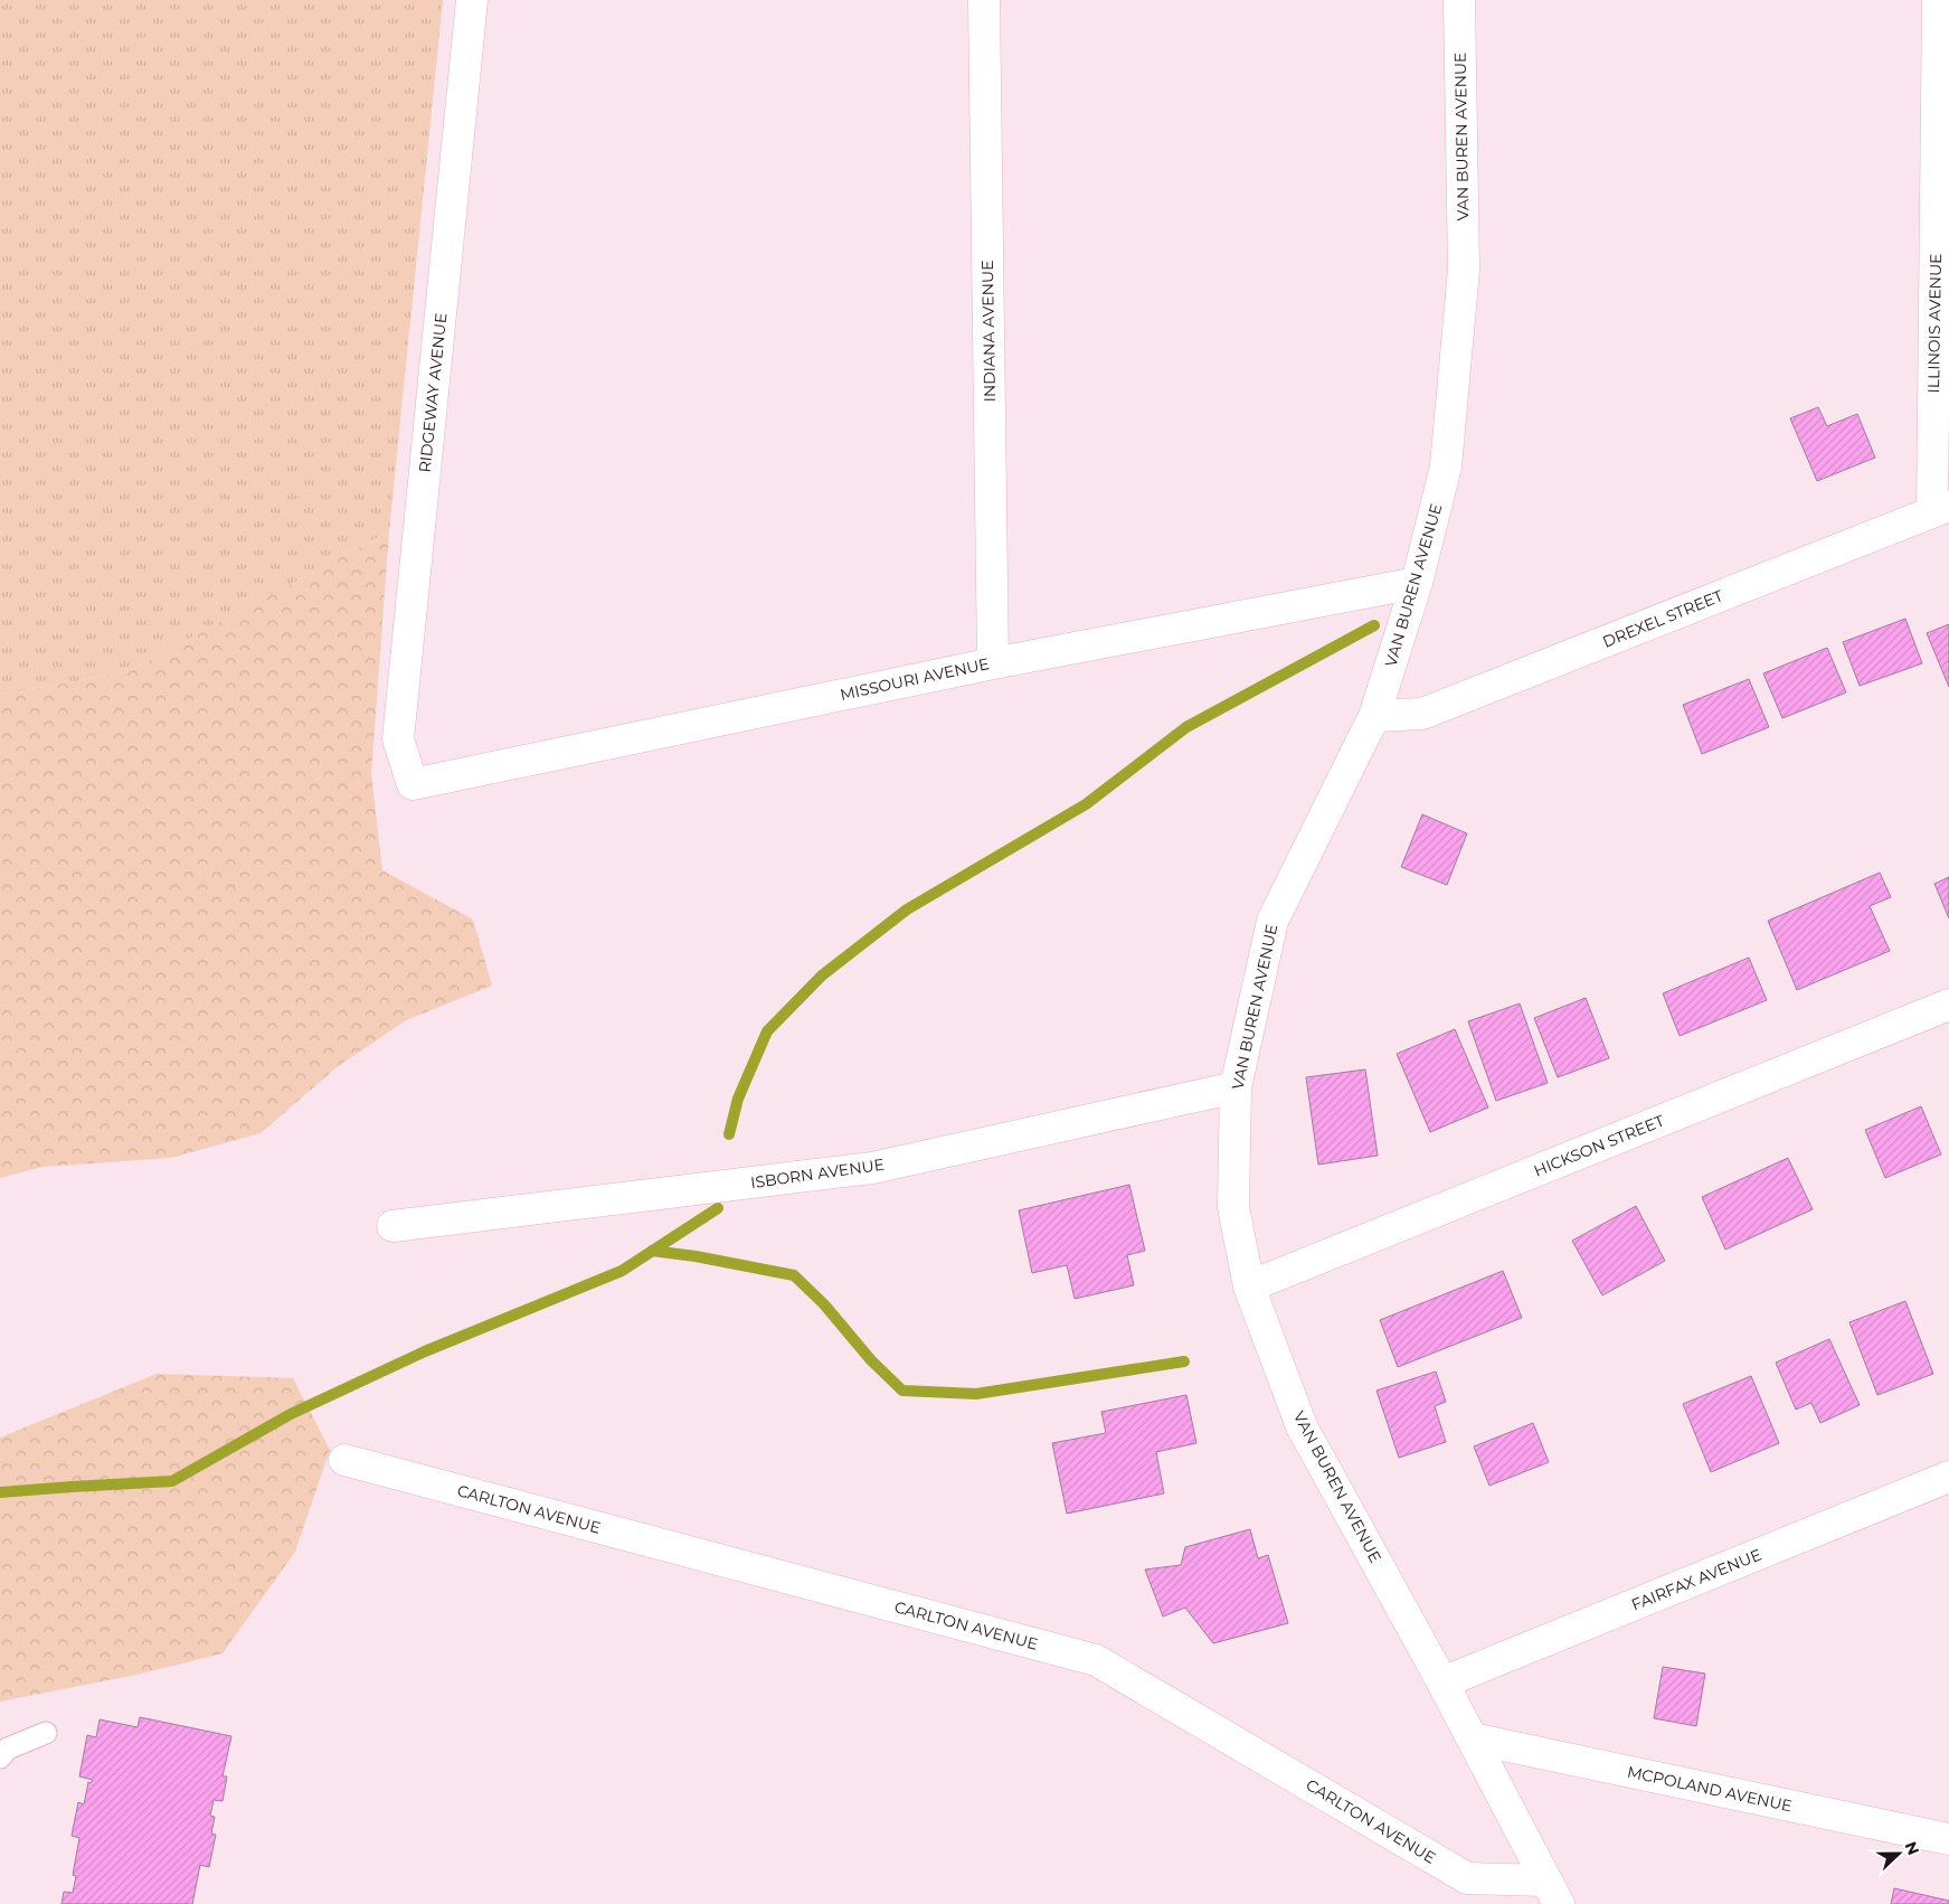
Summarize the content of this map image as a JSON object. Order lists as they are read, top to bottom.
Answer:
{
  "streets": {
    "street": [
      "VAN BUREN AVENUE",
      "ILLINOIS AVENUE",
      "INDIANA AVENUE",
      "RIDGEWAY AVENUE",
      "DREXEL STREET",
      "MISSOURI AVENUE",
      "HICKSON STREET",
      "ISBORN AVENUE",
      "CARLTON AVENUE",
      "FAIRFAX AVENUE",
      "MCPOLAND AVENUE"
    ]
  },
  "crossings": [
    ["VAN BUREN AVENUE", "DREXEL STREET"],
    ["VAN BUREN AVENUE", "MISSOURI AVENUE"],
    ["VAN BUREN AVENUE", "HICKSON STREET"],
    ["VAN BUREN AVENUE", "ISBORN AVENUE"],
    ["VAN BUREN AVENUE", "CARLTON AVENUE"],
    ["VAN BUREN AVENUE", "FAIRFAX AVENUE"],
    ["VAN BUREN AVENUE", "MCPOLAND AVENUE"],
    ["ILLINOIS AVENUE", "DREXEL STREET"],
    ["INDIANA AVENUE", "MISSOURI AVENUE"],
    ["RIDGEWAY AVENUE", "MISSOURI AVENUE"]
  ],
  "north": "right"
}
